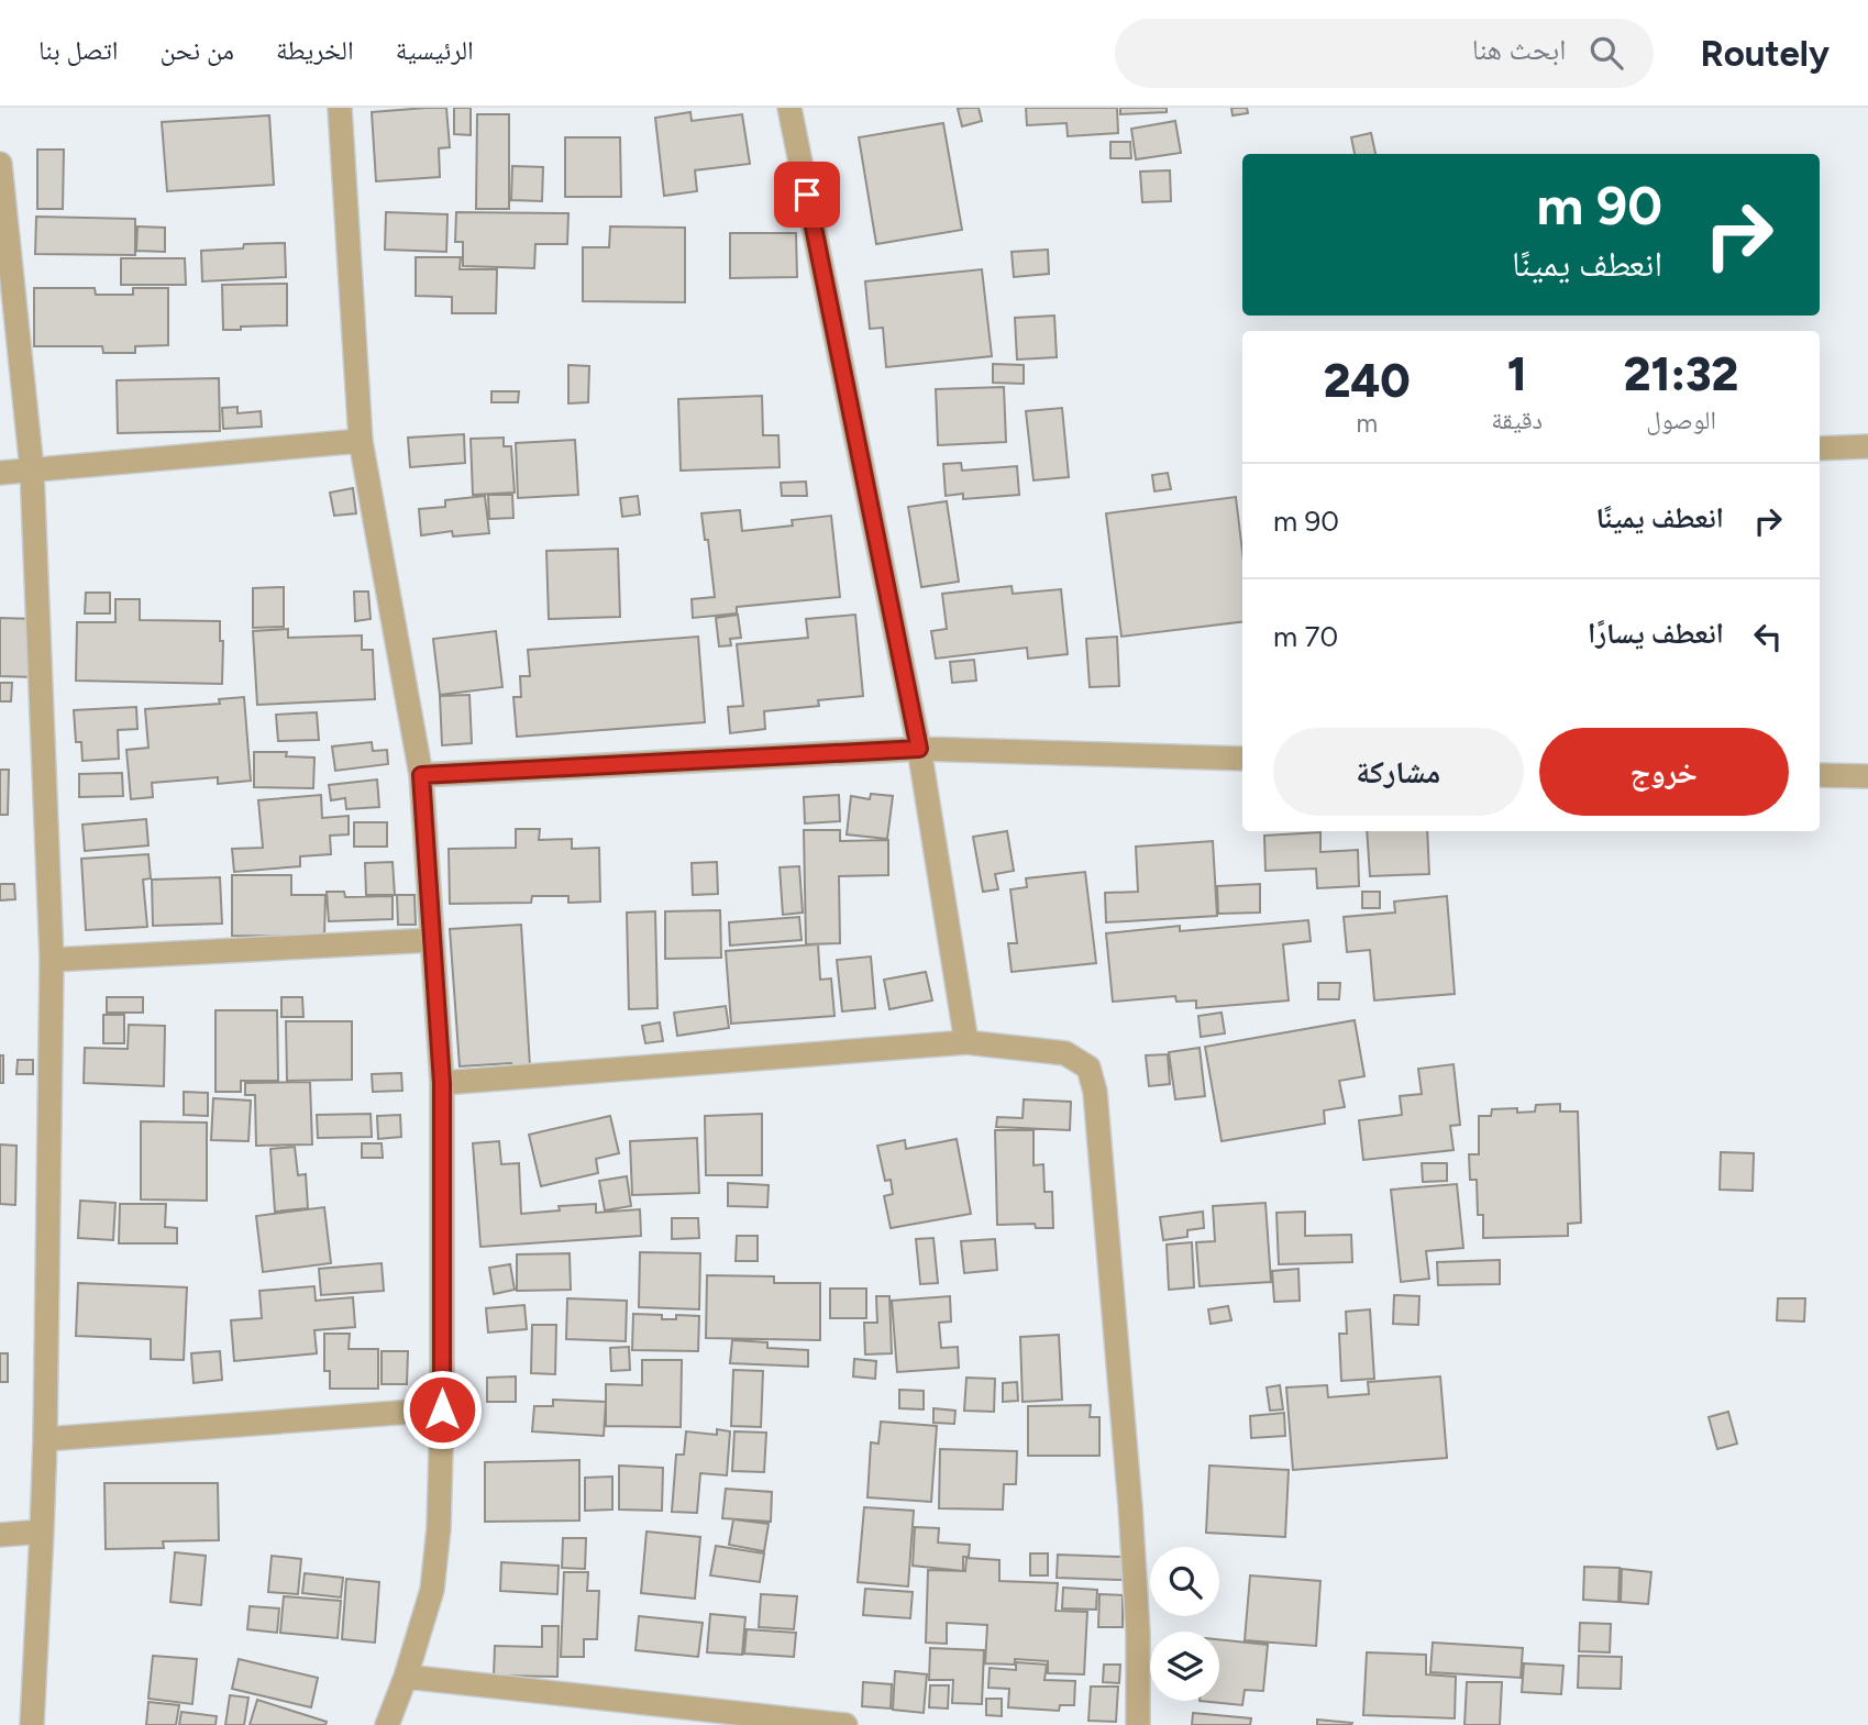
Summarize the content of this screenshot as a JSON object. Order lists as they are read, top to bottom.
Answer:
{
  "page": {
    "header": "Routely",
    "search": "ابحث هنا",
    "nav": [
      "الرئيسية",
      "الخريطة",
      "من نحن",
      "اتصل بنا"
    ],
    "turn": ["90 m", "انعطف يمينًا"],
    "eta": [
      "21:32",
      "الوصول",
      "1",
      "دقيقة",
      "240",
      "m"
    ],
    "list": [
      {
        "name": "انعطف يمينًا",
        "value": "90 m"
      },
      {
        "name": "انعطف يسارًا",
        "value": "70 m"
      }
    ],
    "buttons": ["خروج", "مشاركة"]
  }
}
